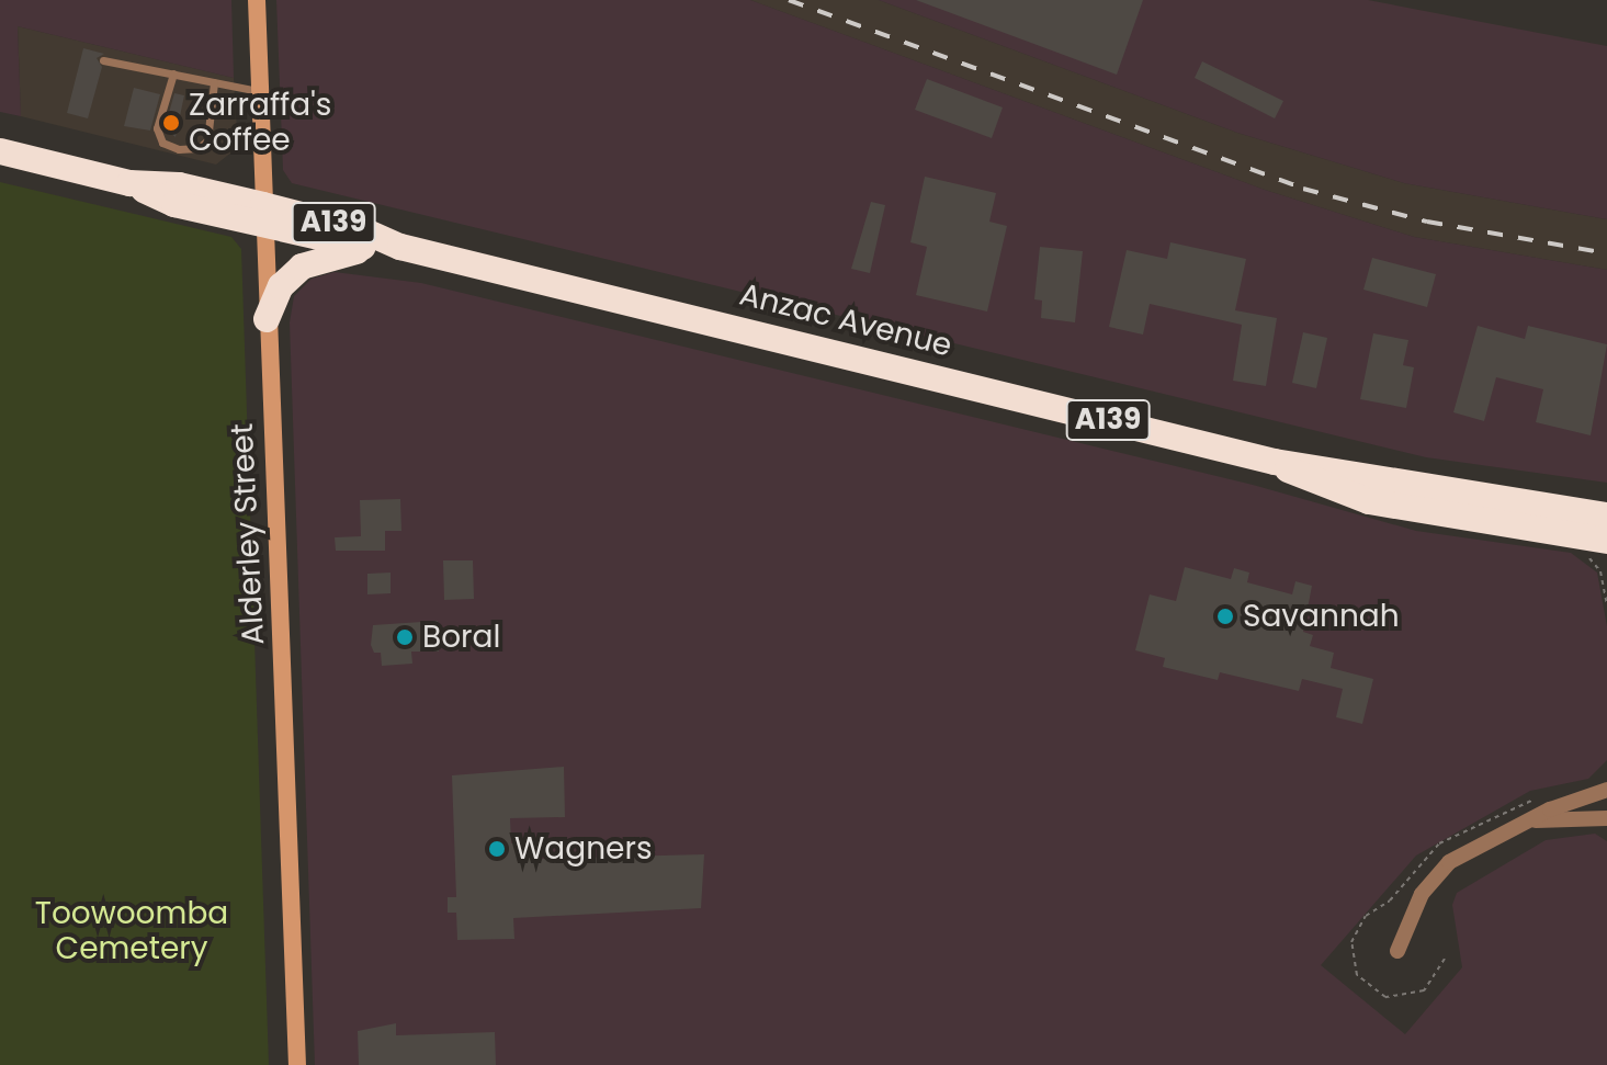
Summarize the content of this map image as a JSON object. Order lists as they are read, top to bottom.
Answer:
{
  "streets": {
    "highway": ["A139", "Anzac Avenue"],
    "street": ["Alderley Street"]
  },
  "crossings": [
    ["Anzac Avenue", "Alderley Street"]
  ],
  "parks": ["Toowoomba Cemetery"],
  "places": [
    "Zarraffa's Coffee",
    "Savannah",
    "Boral",
    "Wagners"
  ]
}
